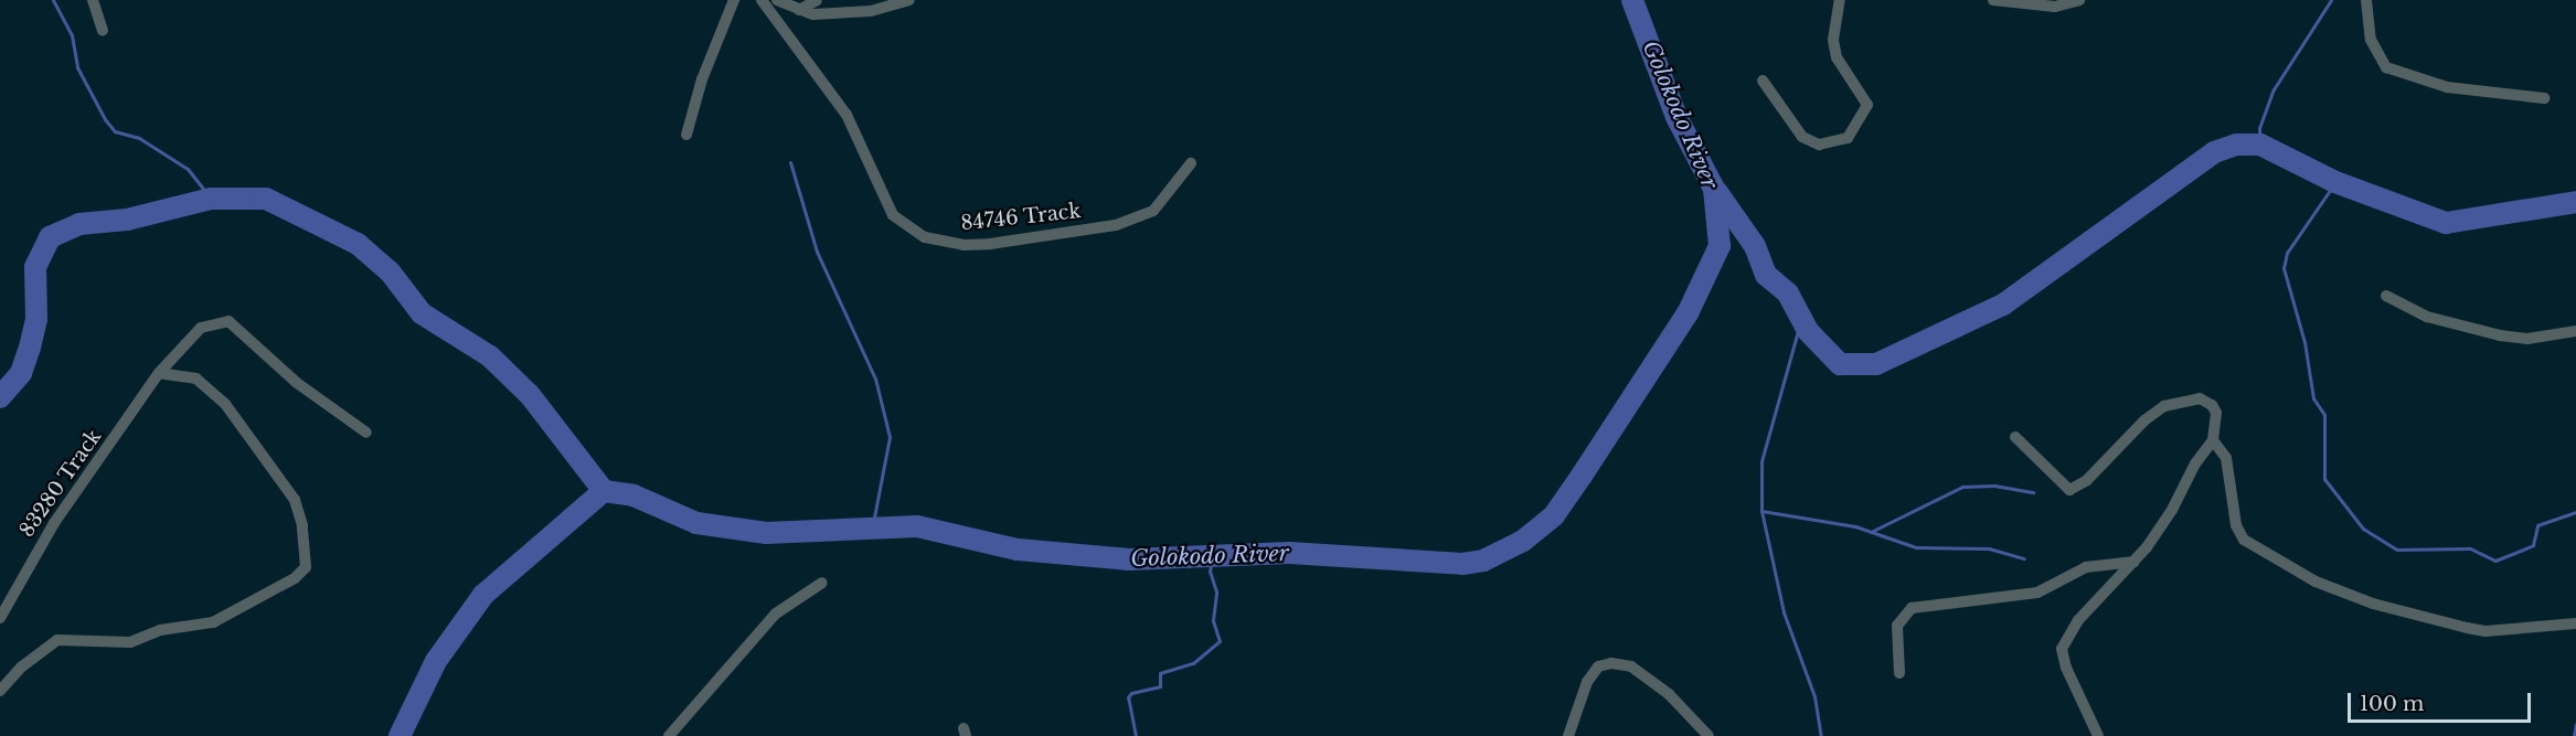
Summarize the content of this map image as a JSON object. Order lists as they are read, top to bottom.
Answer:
{
  "streets": {
    "street": ["84746 Track", "83280 Track"]
  },
  "water": ["Golokodo River"],
  "scale_bar": "100 m"
}
